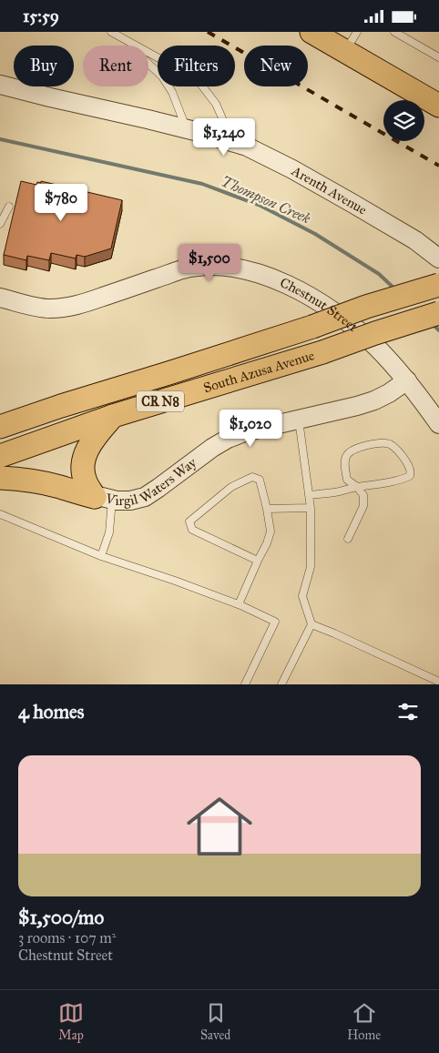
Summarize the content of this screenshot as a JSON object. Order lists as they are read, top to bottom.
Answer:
{
  "streets": {
    "main road": ["South Azusa Avenue", "CR N8"],
    "street": ["Arenth Avenue", "Chestnut Street", "Virgil Waters Way"]
  },
  "crossings": [
    ["Chestnut Street", "Virgil Waters Way"]
  ],
  "water": ["Thompson Creek"],
  "page": {
    "status": "15:59",
    "chip": [
      "Buy",
      "Rent",
      "Filters",
      "New"
    ],
    "price": [
      "$1,240",
      "$780",
      "$1,500",
      "$1,020"
    ],
    "heading": "4 homes",
    "list": [
      {
        "name": "$1,500/mo",
        "note": "3 rooms · 107 m² · Chestnut Street"
      }
    ],
    "tabs": ["Map", "Saved", "Home"]
  }
}
